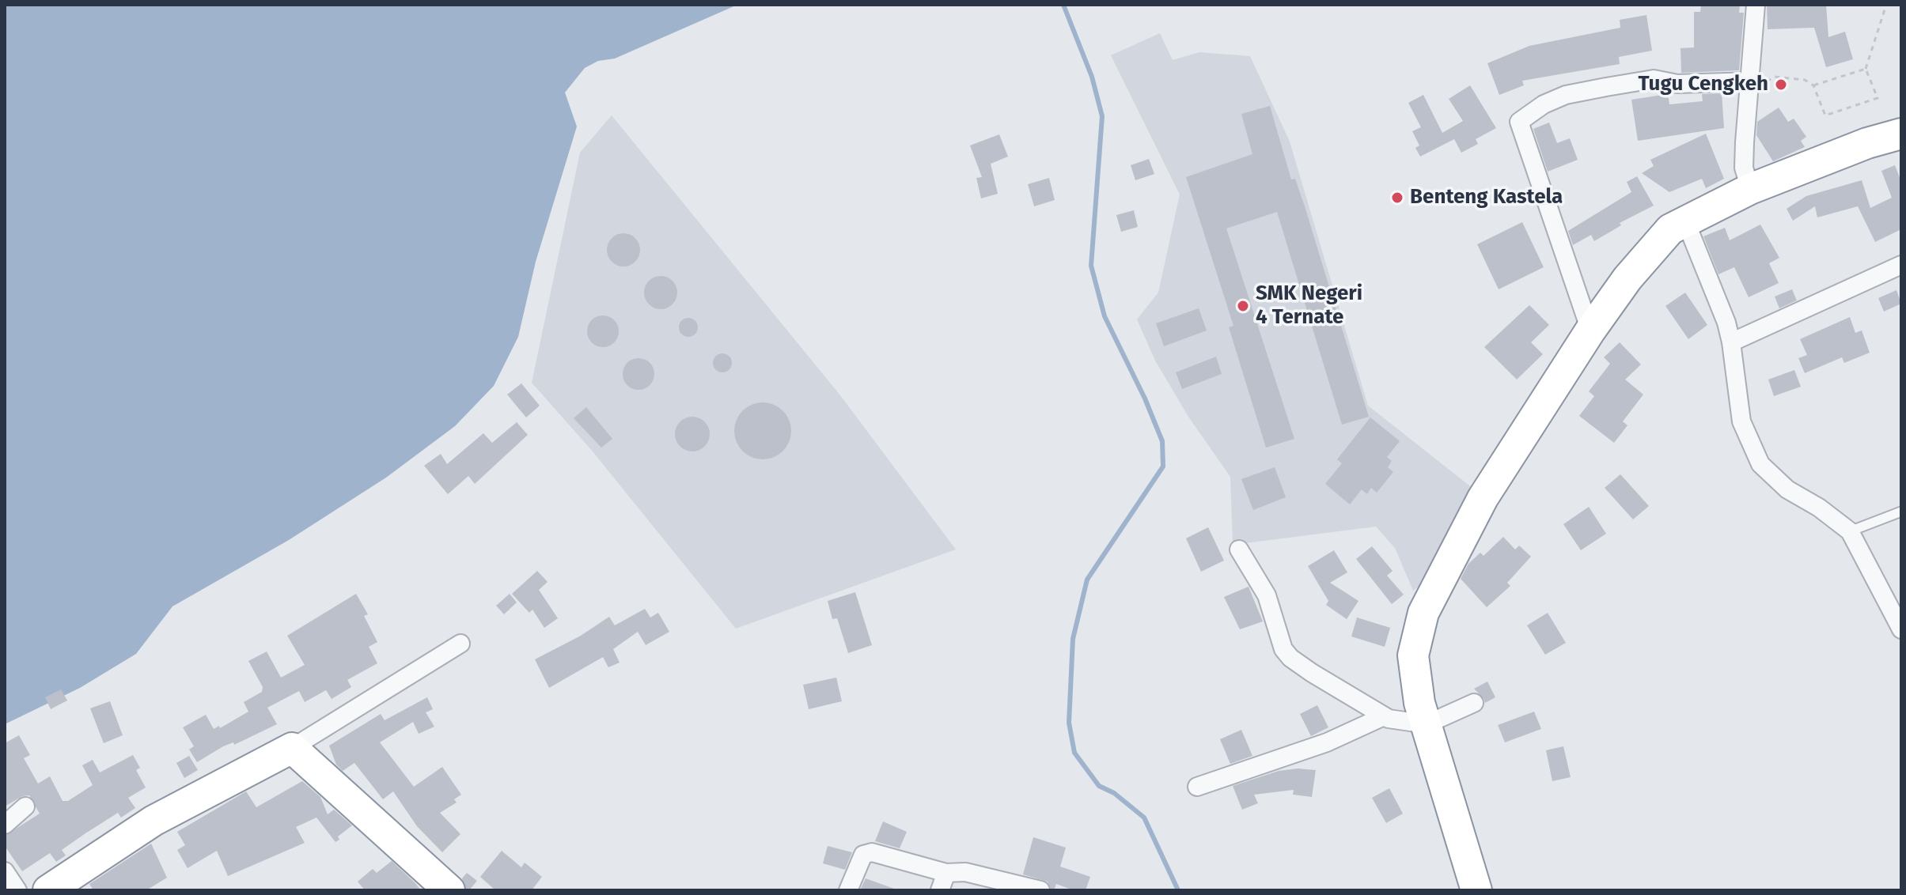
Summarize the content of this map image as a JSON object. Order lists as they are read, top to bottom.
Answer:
{
  "places": ["Tugu Cengkeh", "Benteng Kastela", "SMK Negeri 4 Ternate"]
}
